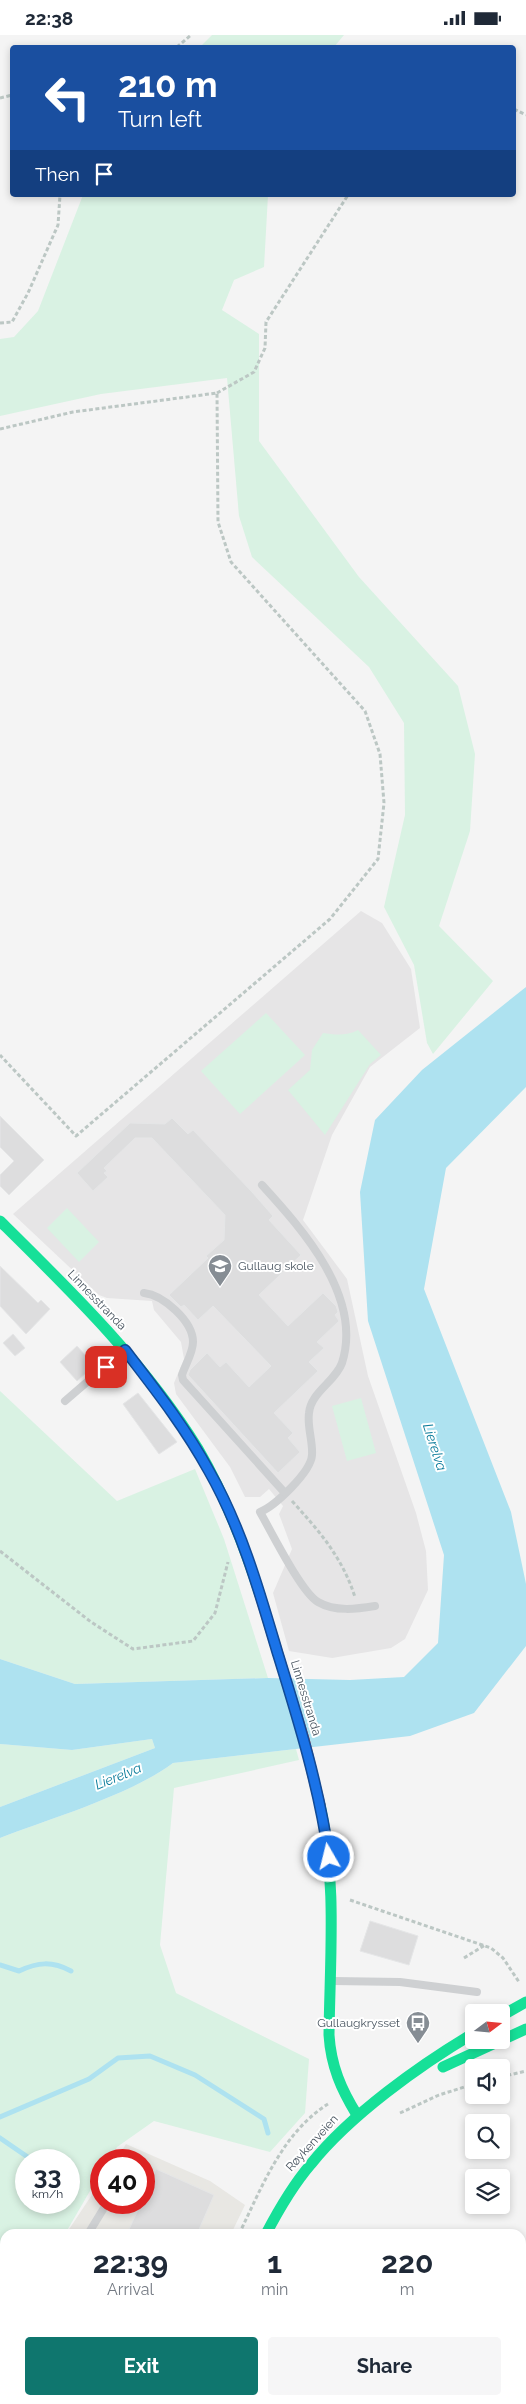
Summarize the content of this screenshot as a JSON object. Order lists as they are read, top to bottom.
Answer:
{
  "streets": {
    "main road": ["Linnesstranda", "Røykenveien"]
  },
  "crossings": [
    ["Linnesstranda", "Røykenveien"]
  ],
  "water": ["Lierelva"],
  "places": {
    "school or university": ["Gullaug skole"],
    "bus stop": ["Gullaugkrysset"]
  },
  "north": "right",
  "page": {
    "status": "22:38",
    "turn": ["210 m", "Turn left"],
    "then": "Then",
    "speed": "33 km/h",
    "limit": "40",
    "eta": [
      "22:39",
      "Arrival",
      "1",
      "min",
      "220",
      "m"
    ],
    "buttons": ["Exit", "Share"]
  }
}
